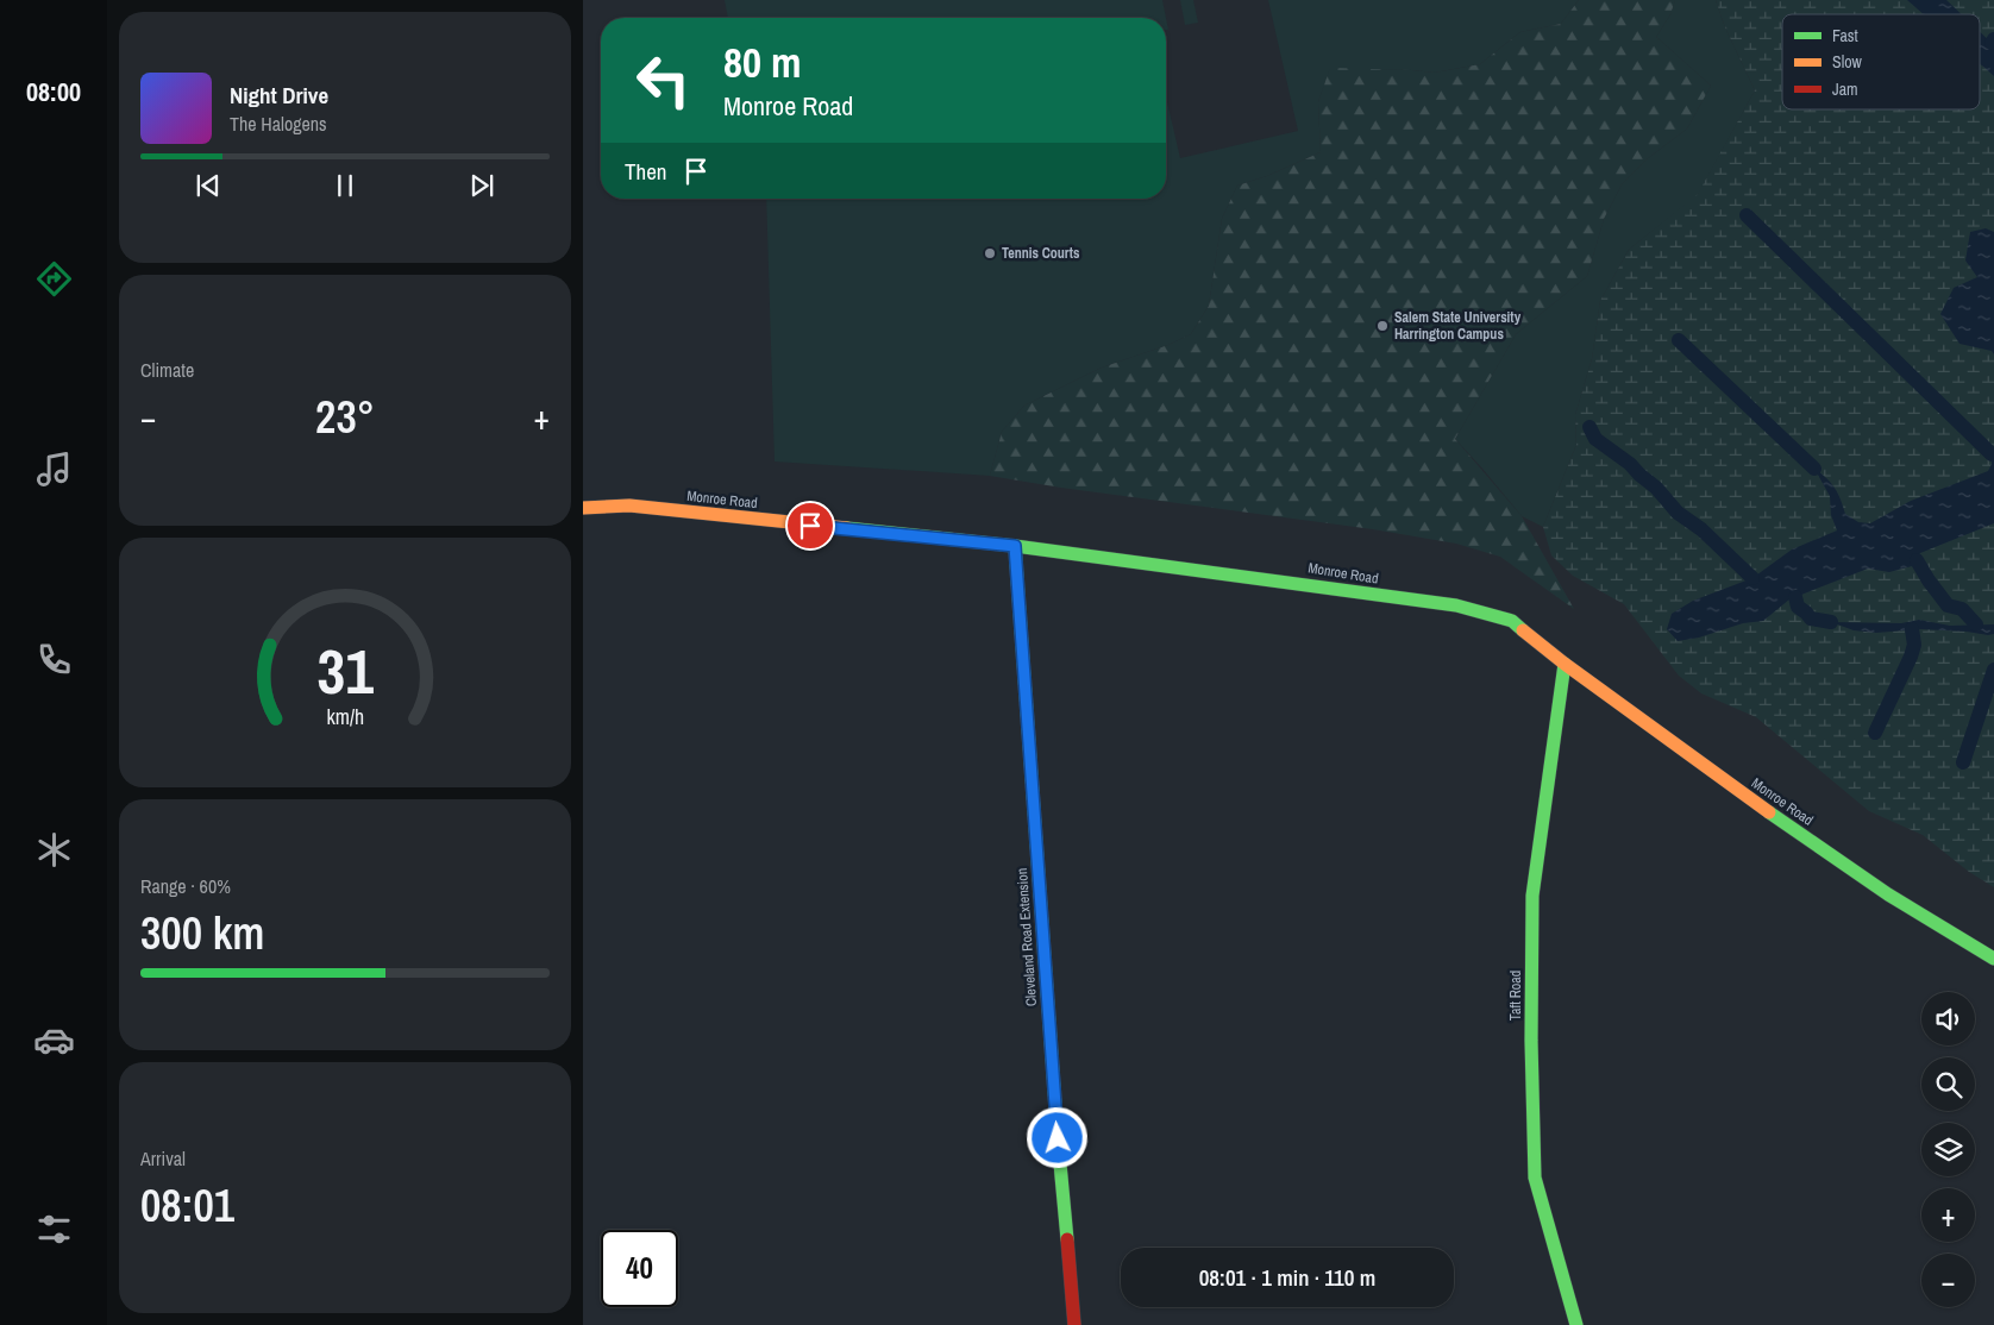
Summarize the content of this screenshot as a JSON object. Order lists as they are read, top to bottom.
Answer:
{
  "streets": {
    "street": ["Monroe Road", "Cleveland Road Extension", "Taft Road"]
  },
  "crossings": [
    ["Monroe Road", "Cleveland Road Extension"],
    ["Monroe Road", "Taft Road"]
  ],
  "places": ["Tennis Courts", "Salem State University Harrington Campus"],
  "legend": ["Fast", "Slow", "Jam"],
  "page": {
    "tabs": "08:00",
    "turn": ["80 m", "Monroe Road"],
    "song": ["Night Drive", "The Halogens"],
    "then": "Then",
    "tile": [
      "Climate",
      ["Range · 60%", "300 km"],
      ["Arrival", "08:01"]
    ],
    "heat": ["−", "23°", "+"],
    "map_buttons": ["+", "−"],
    "limit": "40",
    "trip": "08:01 · 1 min · 110 m",
    "gauge": ["31", "km/h"]
  }
}
